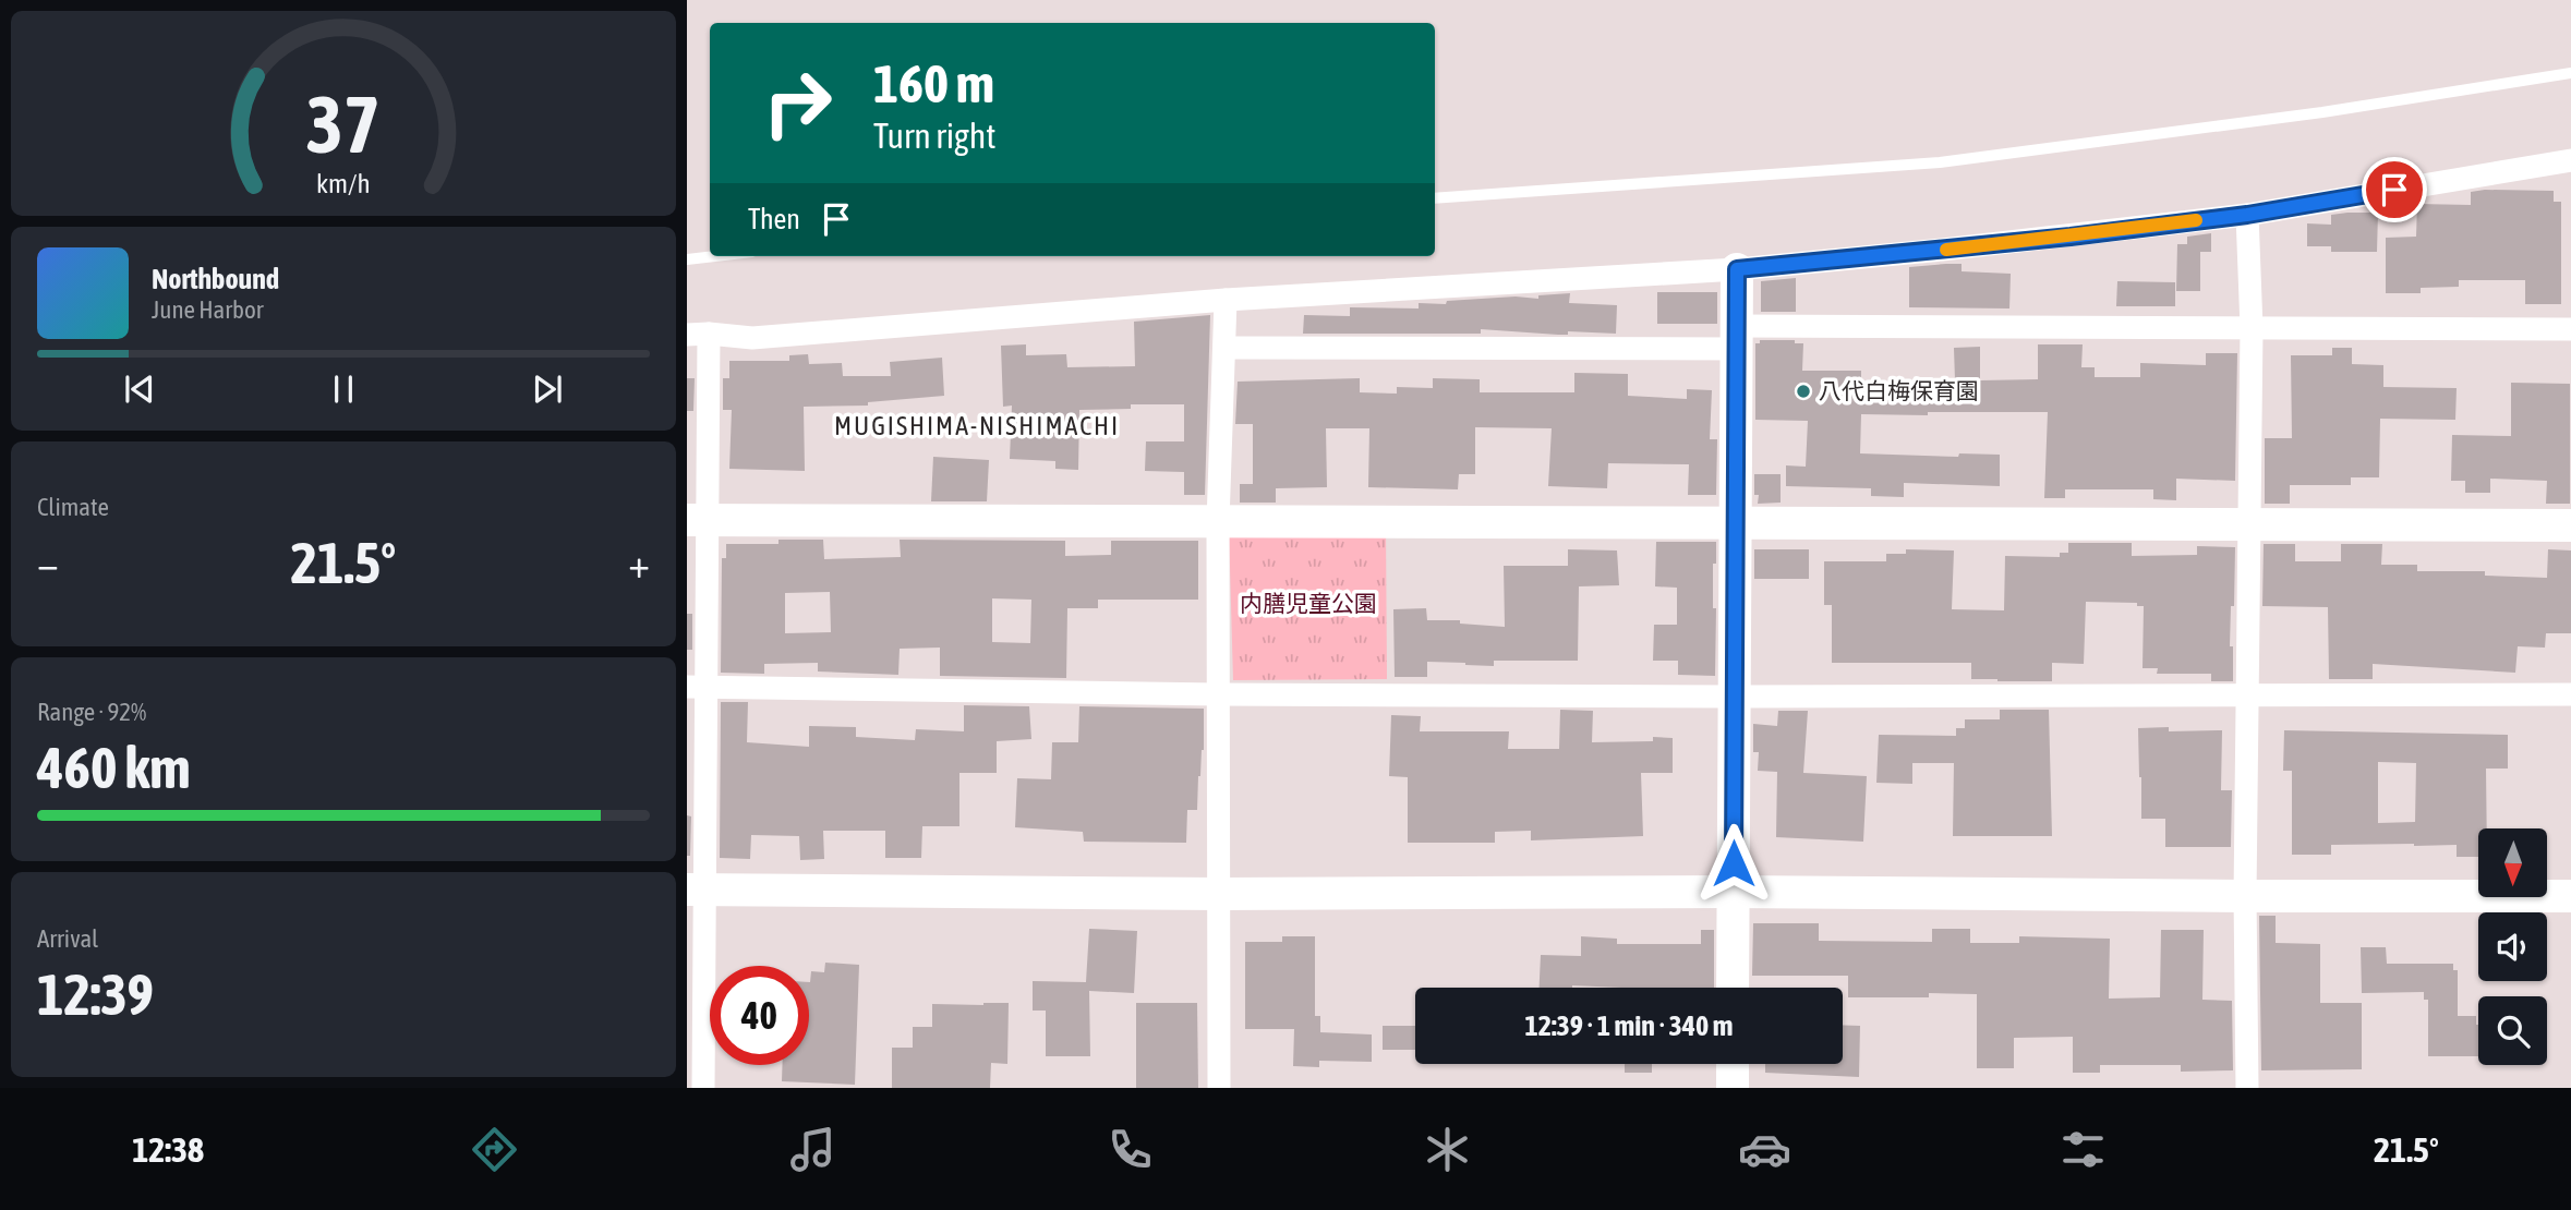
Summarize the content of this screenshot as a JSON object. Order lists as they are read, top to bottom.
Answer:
{
  "districts": ["MUGISHIMA-NISHIMACHI"],
  "parks": ["内膳児童公園"],
  "places": ["八代白梅保育園"],
  "north": "bottom",
  "page": {
    "turn": ["160 m", "Turn right"],
    "then": "Then",
    "song": ["Northbound", "June Harbor"],
    "tile": [
      "Climate",
      ["Range · 92%", "460 km"],
      ["Arrival", "12:39"]
    ],
    "heat": ["−", "21.5°", "+"],
    "limit": "40",
    "trip": "12:39 · 1 min · 340 m",
    "tabs": ["12:38", "21.5°"],
    "gauge": ["37", "km/h"]
  }
}
